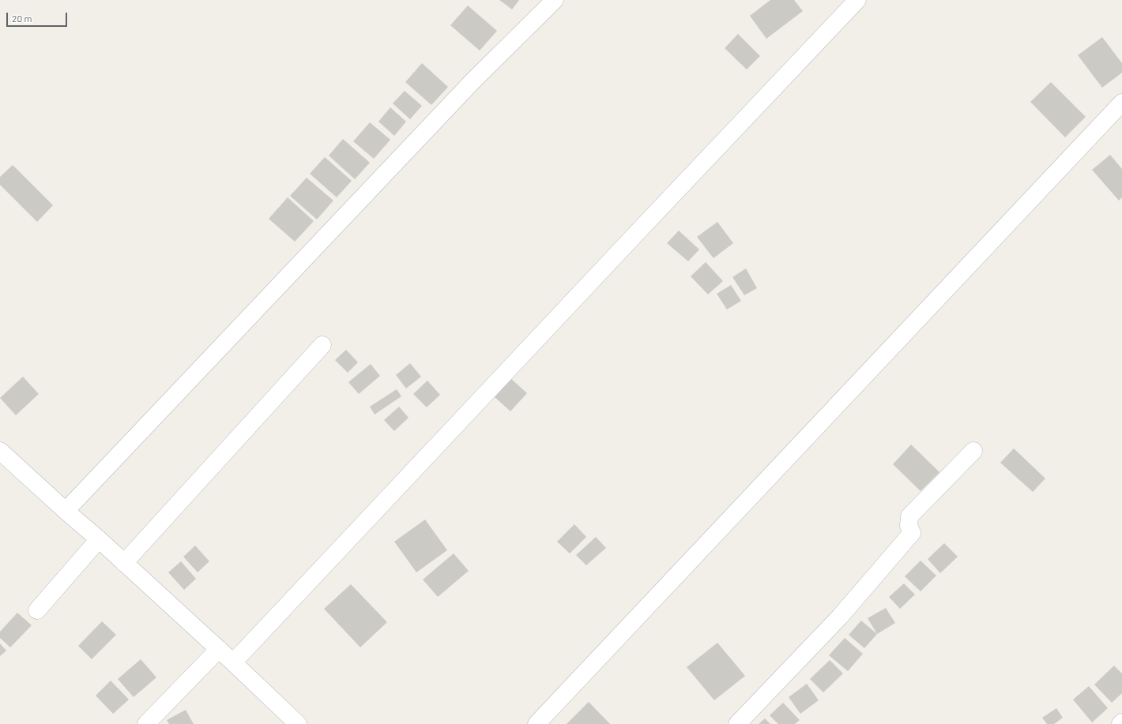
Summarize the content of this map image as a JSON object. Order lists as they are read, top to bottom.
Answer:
{
  "scale_bar": "20 m"
}
